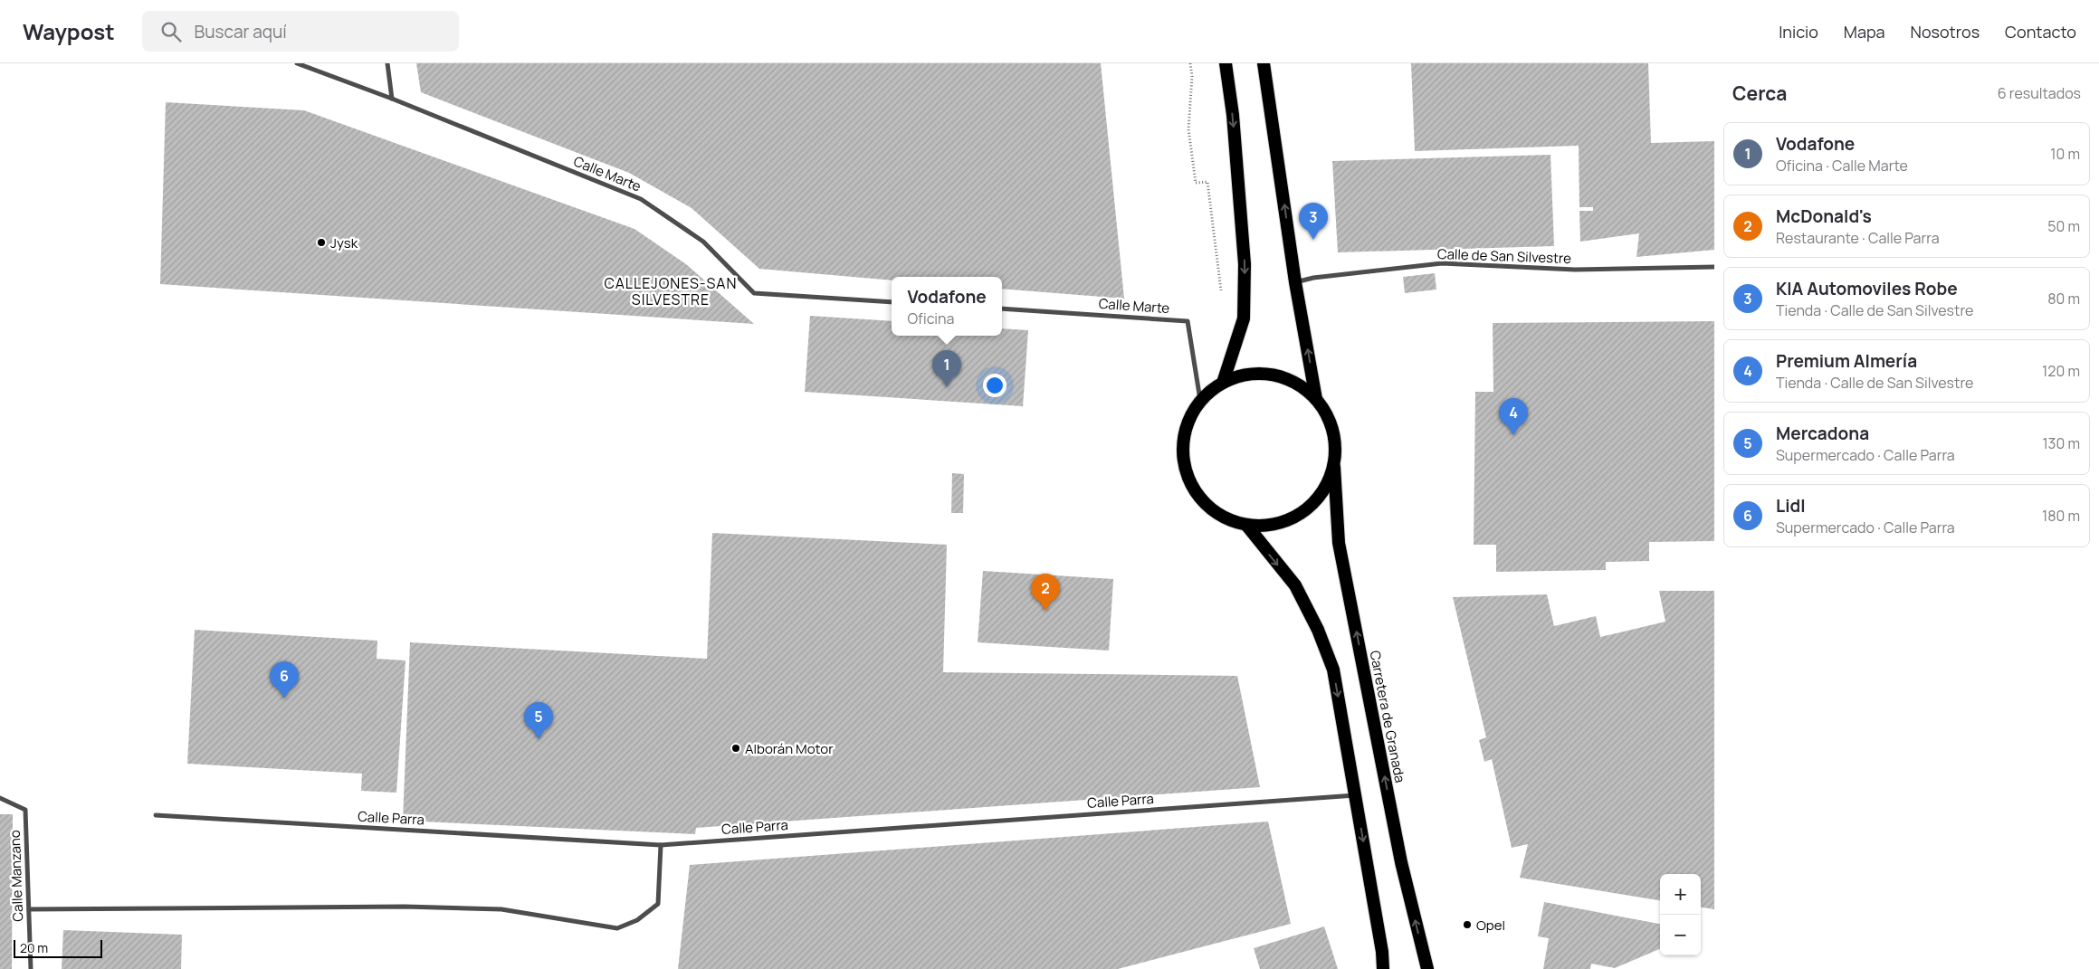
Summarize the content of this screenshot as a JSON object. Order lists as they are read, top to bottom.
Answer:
{
  "streets": {
    "highway": ["Carretera de Granada"],
    "street": [
      "Calle Marte",
      "Calle de San Silvestre",
      "Calle Parra",
      "Calle Manzano"
    ]
  },
  "crossings": [
    ["Calle Marte", "Carretera de Granada"]
  ],
  "districts": ["CALLEJONES-SAN SILVESTRE"],
  "places": ["Jysk", "Alborán Motor", "Opel"],
  "scale_bar": "20 m",
  "page": {
    "header": "Waypost",
    "search": "Buscar aquí",
    "nav": [
      "Inicio",
      "Mapa",
      "Nosotros",
      "Contacto"
    ],
    "heading": ["Cerca", "6 resultados"],
    "list": [
      {
        "mark": "1",
        "name": "Vodafone",
        "note": "Oficina · Calle Marte",
        "value": "10 m"
      },
      {
        "mark": "2",
        "name": "McDonald's",
        "note": "Restaurante · Calle Parra",
        "value": "50 m"
      },
      {
        "mark": "3",
        "name": "KIA Automoviles Robe",
        "note": "Tienda · Calle de San Silvestre",
        "value": "80 m"
      },
      {
        "mark": "4",
        "name": "Premium Almería",
        "note": "Tienda · Calle de San Silvestre",
        "value": "120 m"
      },
      {
        "mark": "5",
        "name": "Mercadona",
        "note": "Supermercado · Calle Parra",
        "value": "130 m"
      },
      {
        "mark": "6",
        "name": "Lidl",
        "note": "Supermercado · Calle Parra",
        "value": "180 m"
      }
    ],
    "pins": [
      "3",
      "1",
      "4",
      "2",
      "6",
      "5"
    ],
    "popup": ["Vodafone", "Oficina"],
    "map_buttons": ["+", "−"],
    "scale": "20 m"
  }
}
